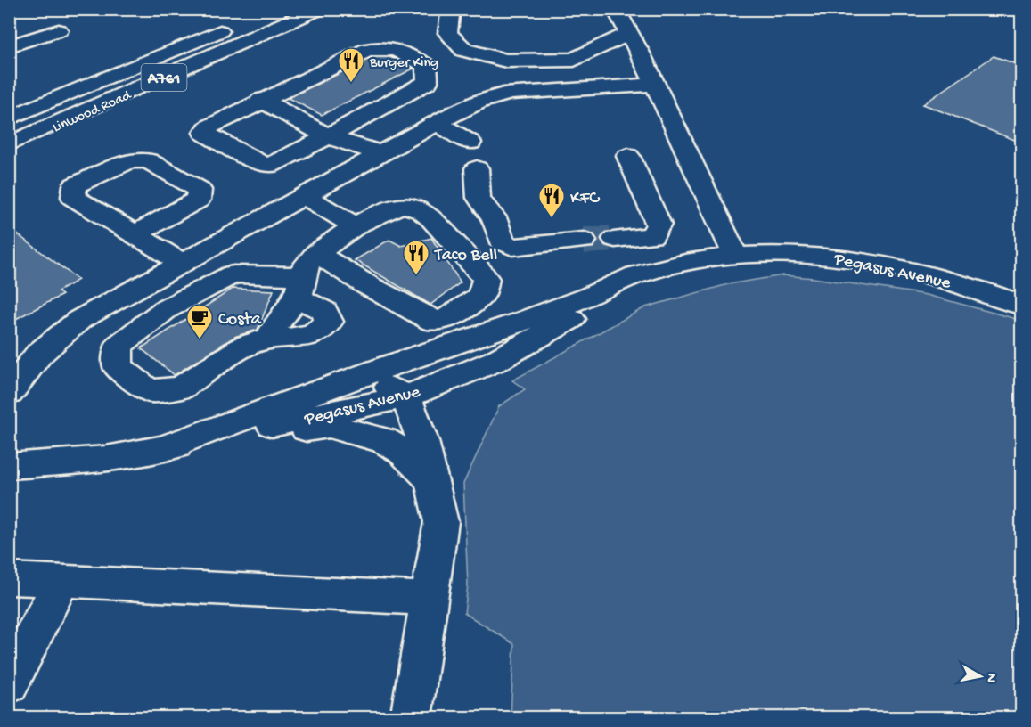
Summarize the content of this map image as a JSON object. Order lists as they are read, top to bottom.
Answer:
{
  "streets": {
    "street": ["A761", "Linwood Road", "Pegasus Avenue"]
  },
  "places": {
    "restaurant": ["Burger King", "KFC", "Taco Bell"],
    "cafe": ["Costa"]
  },
  "north": "right"
}
